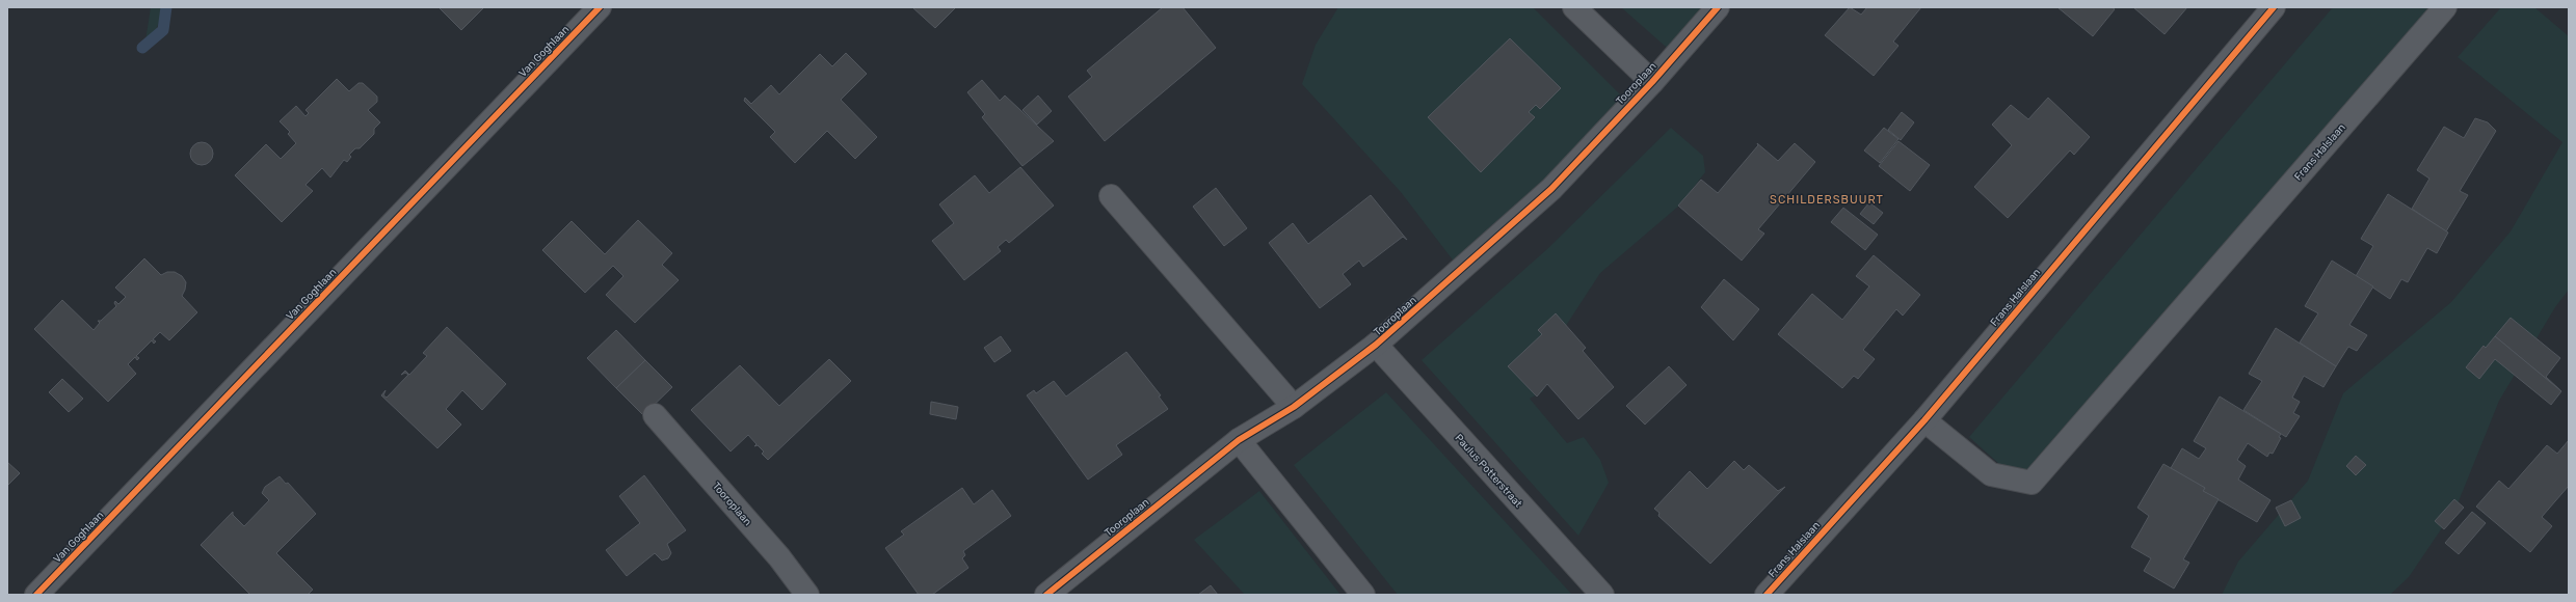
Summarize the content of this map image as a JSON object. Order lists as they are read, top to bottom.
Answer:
{
  "streets": {
    "street": [
      "Van Goghlaan",
      "Tooroplaan",
      "Frans Halslaan",
      "Paulus Potterstraat"
    ]
  },
  "crossings": [
    ["Tooroplaan", "Paulus Potterstraat"]
  ],
  "districts": ["SCHILDERSBUURT"]
}
